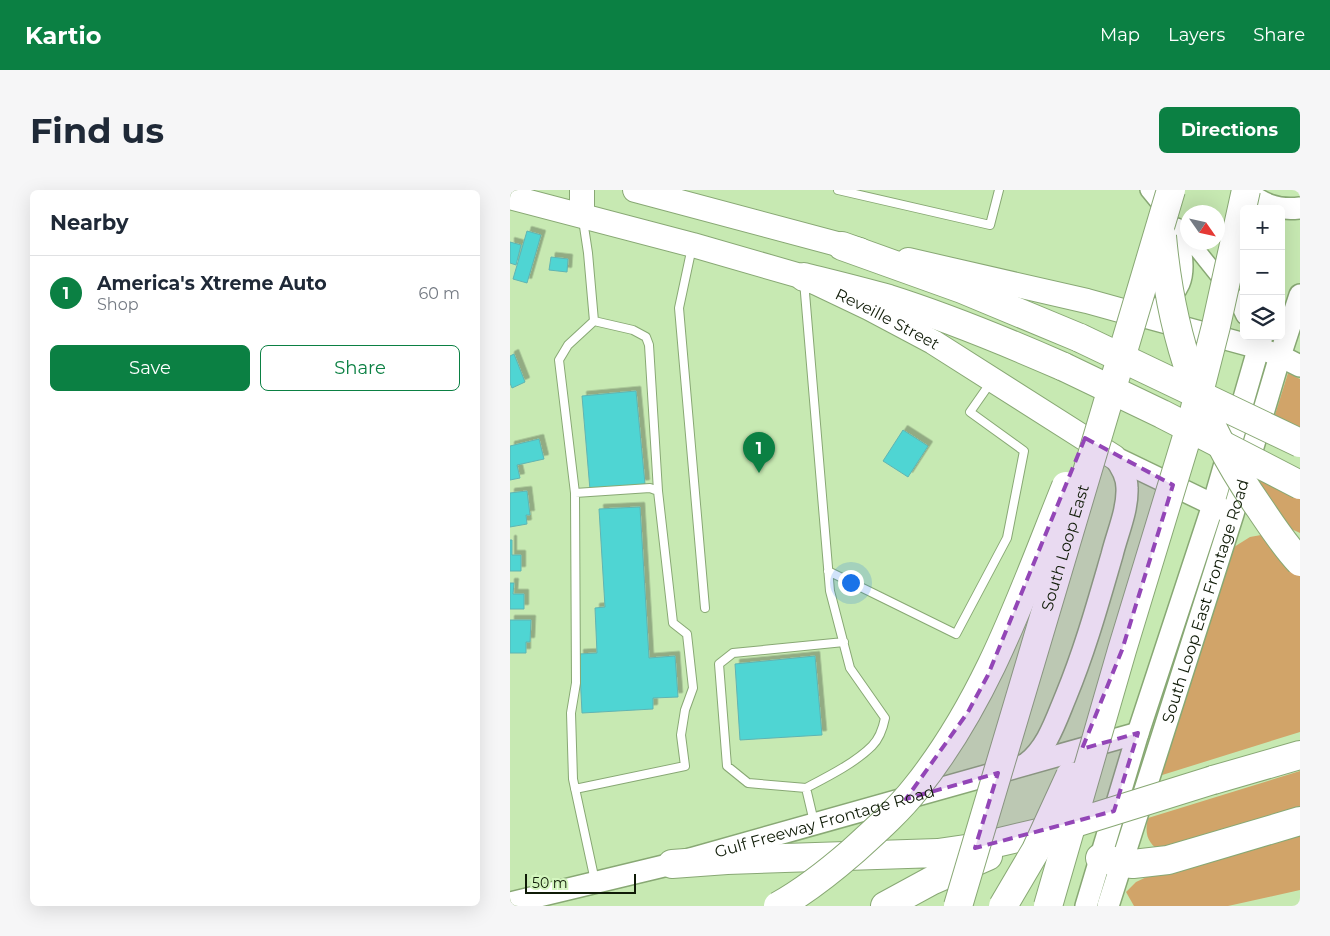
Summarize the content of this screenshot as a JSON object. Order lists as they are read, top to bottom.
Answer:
{
  "streets": {
    "highway": ["South Loop East"],
    "main road": ["Reveille Street", "South Loop East Frontage Road", "Gulf Freeway Frontage Road"]
  },
  "crossings": [
    ["Reveille Street", "South Loop East Frontage Road"],
    ["South Loop East Frontage Road", "Gulf Freeway Frontage Road"]
  ],
  "scale_bar": "50 m",
  "north": "bottom right",
  "page": {
    "header": "Kartio",
    "nav": ["Map", "Layers", "Share"],
    "buttons": [
      "Directions",
      ["Save", "Share"]
    ],
    "title": "Find us",
    "heading": "Nearby",
    "map_buttons": ["+", "−"],
    "list": [
      {
        "mark": "1",
        "name": "America's Xtreme Auto",
        "note": "Shop",
        "value": "60 m"
      }
    ],
    "pins": "1",
    "scale": "50 m"
  }
}
